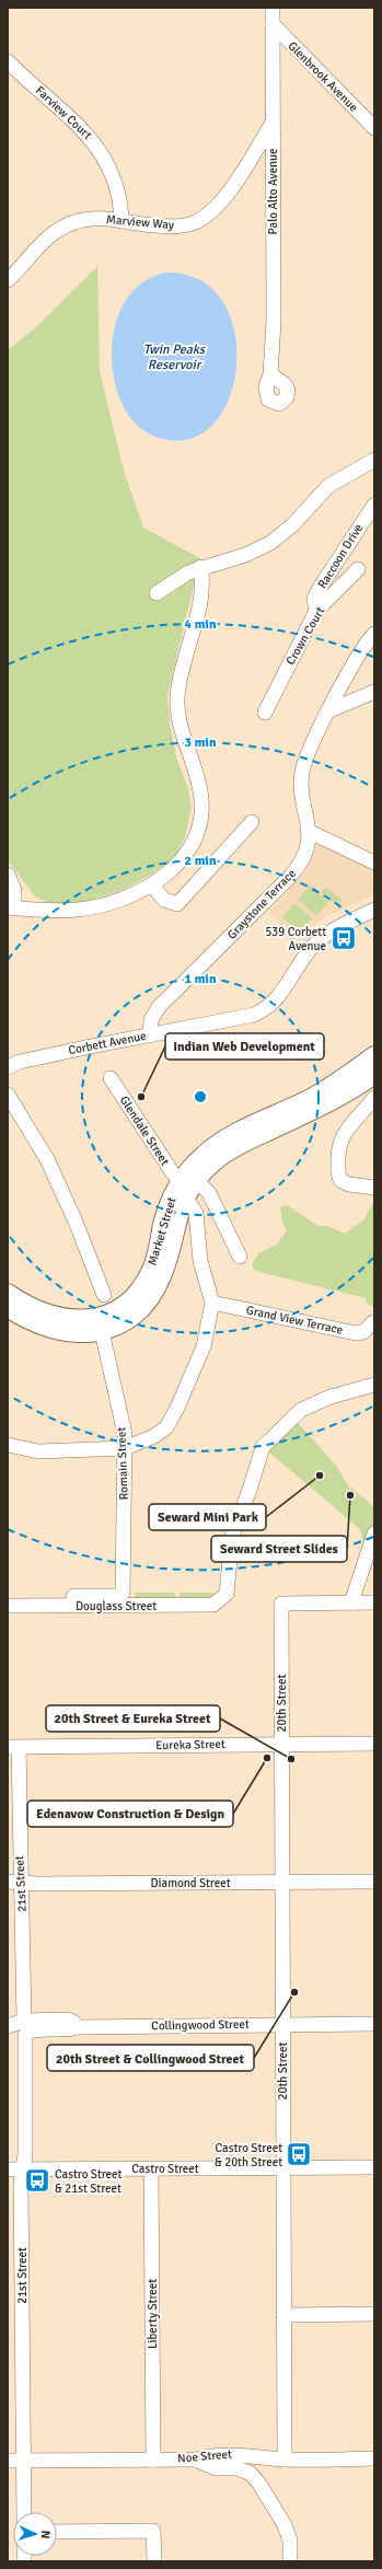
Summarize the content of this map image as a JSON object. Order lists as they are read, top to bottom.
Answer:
{
  "streets": {
    "main road": ["Market Street"],
    "street": [
      "Glenbrook Avenue",
      "Farview Court",
      "Palo Alto Avenue",
      "Marview Way",
      "Raccoon Drive",
      "Crown Court",
      "Graystone Terrace",
      "Corbett Avenue",
      "Glendale Street",
      "Grand View Terrace",
      "Romain Street",
      "Douglass Street",
      "20th Street",
      "Eureka Street",
      "Diamond Street",
      "21st Street",
      "Collingwood Street",
      "Castro Street",
      "Liberty Street",
      "Noe Street"
    ]
  },
  "crossings": [
    ["Glenbrook Avenue", "Palo Alto Avenue"],
    ["Farview Court", "Marview Way"],
    ["Palo Alto Avenue", "Marview Way"],
    ["Raccoon Drive", "Crown Court"],
    ["Graystone Terrace", "Corbett Avenue"],
    ["Glendale Street", "Market Street"],
    ["Market Street", "Romain Street"],
    ["Romain Street", "Douglass Street"],
    ["20th Street", "Eureka Street"],
    ["20th Street", "Diamond Street"],
    ["20th Street", "Collingwood Street"],
    ["20th Street", "Castro Street"],
    ["20th Street", "Noe Street"],
    ["Eureka Street", "21st Street"],
    ["Diamond Street", "21st Street"],
    ["21st Street", "Collingwood Street"],
    ["21st Street", "Castro Street"],
    ["21st Street", "Noe Street"],
    ["Castro Street", "Liberty Street"],
    ["Liberty Street", "Noe Street"]
  ],
  "water": ["Twin Peaks Reservoir"],
  "places": {
    "bus stop": ["539 Corbett Avenue", "Castro Street & 20th Street", "Castro Street & 21st Street"],
    "other": [
      "Indian Web Development",
      "Seward Mini Park",
      "Seward Street Slides",
      "Edenavow Construction & Design",
      "20th Street & Eureka Street",
      "20th Street & Collingwood Street"
    ]
  },
  "north": "right",
  "rings": [
    "4 min",
    "3 min",
    "2 min",
    "1 min"
  ]
}
